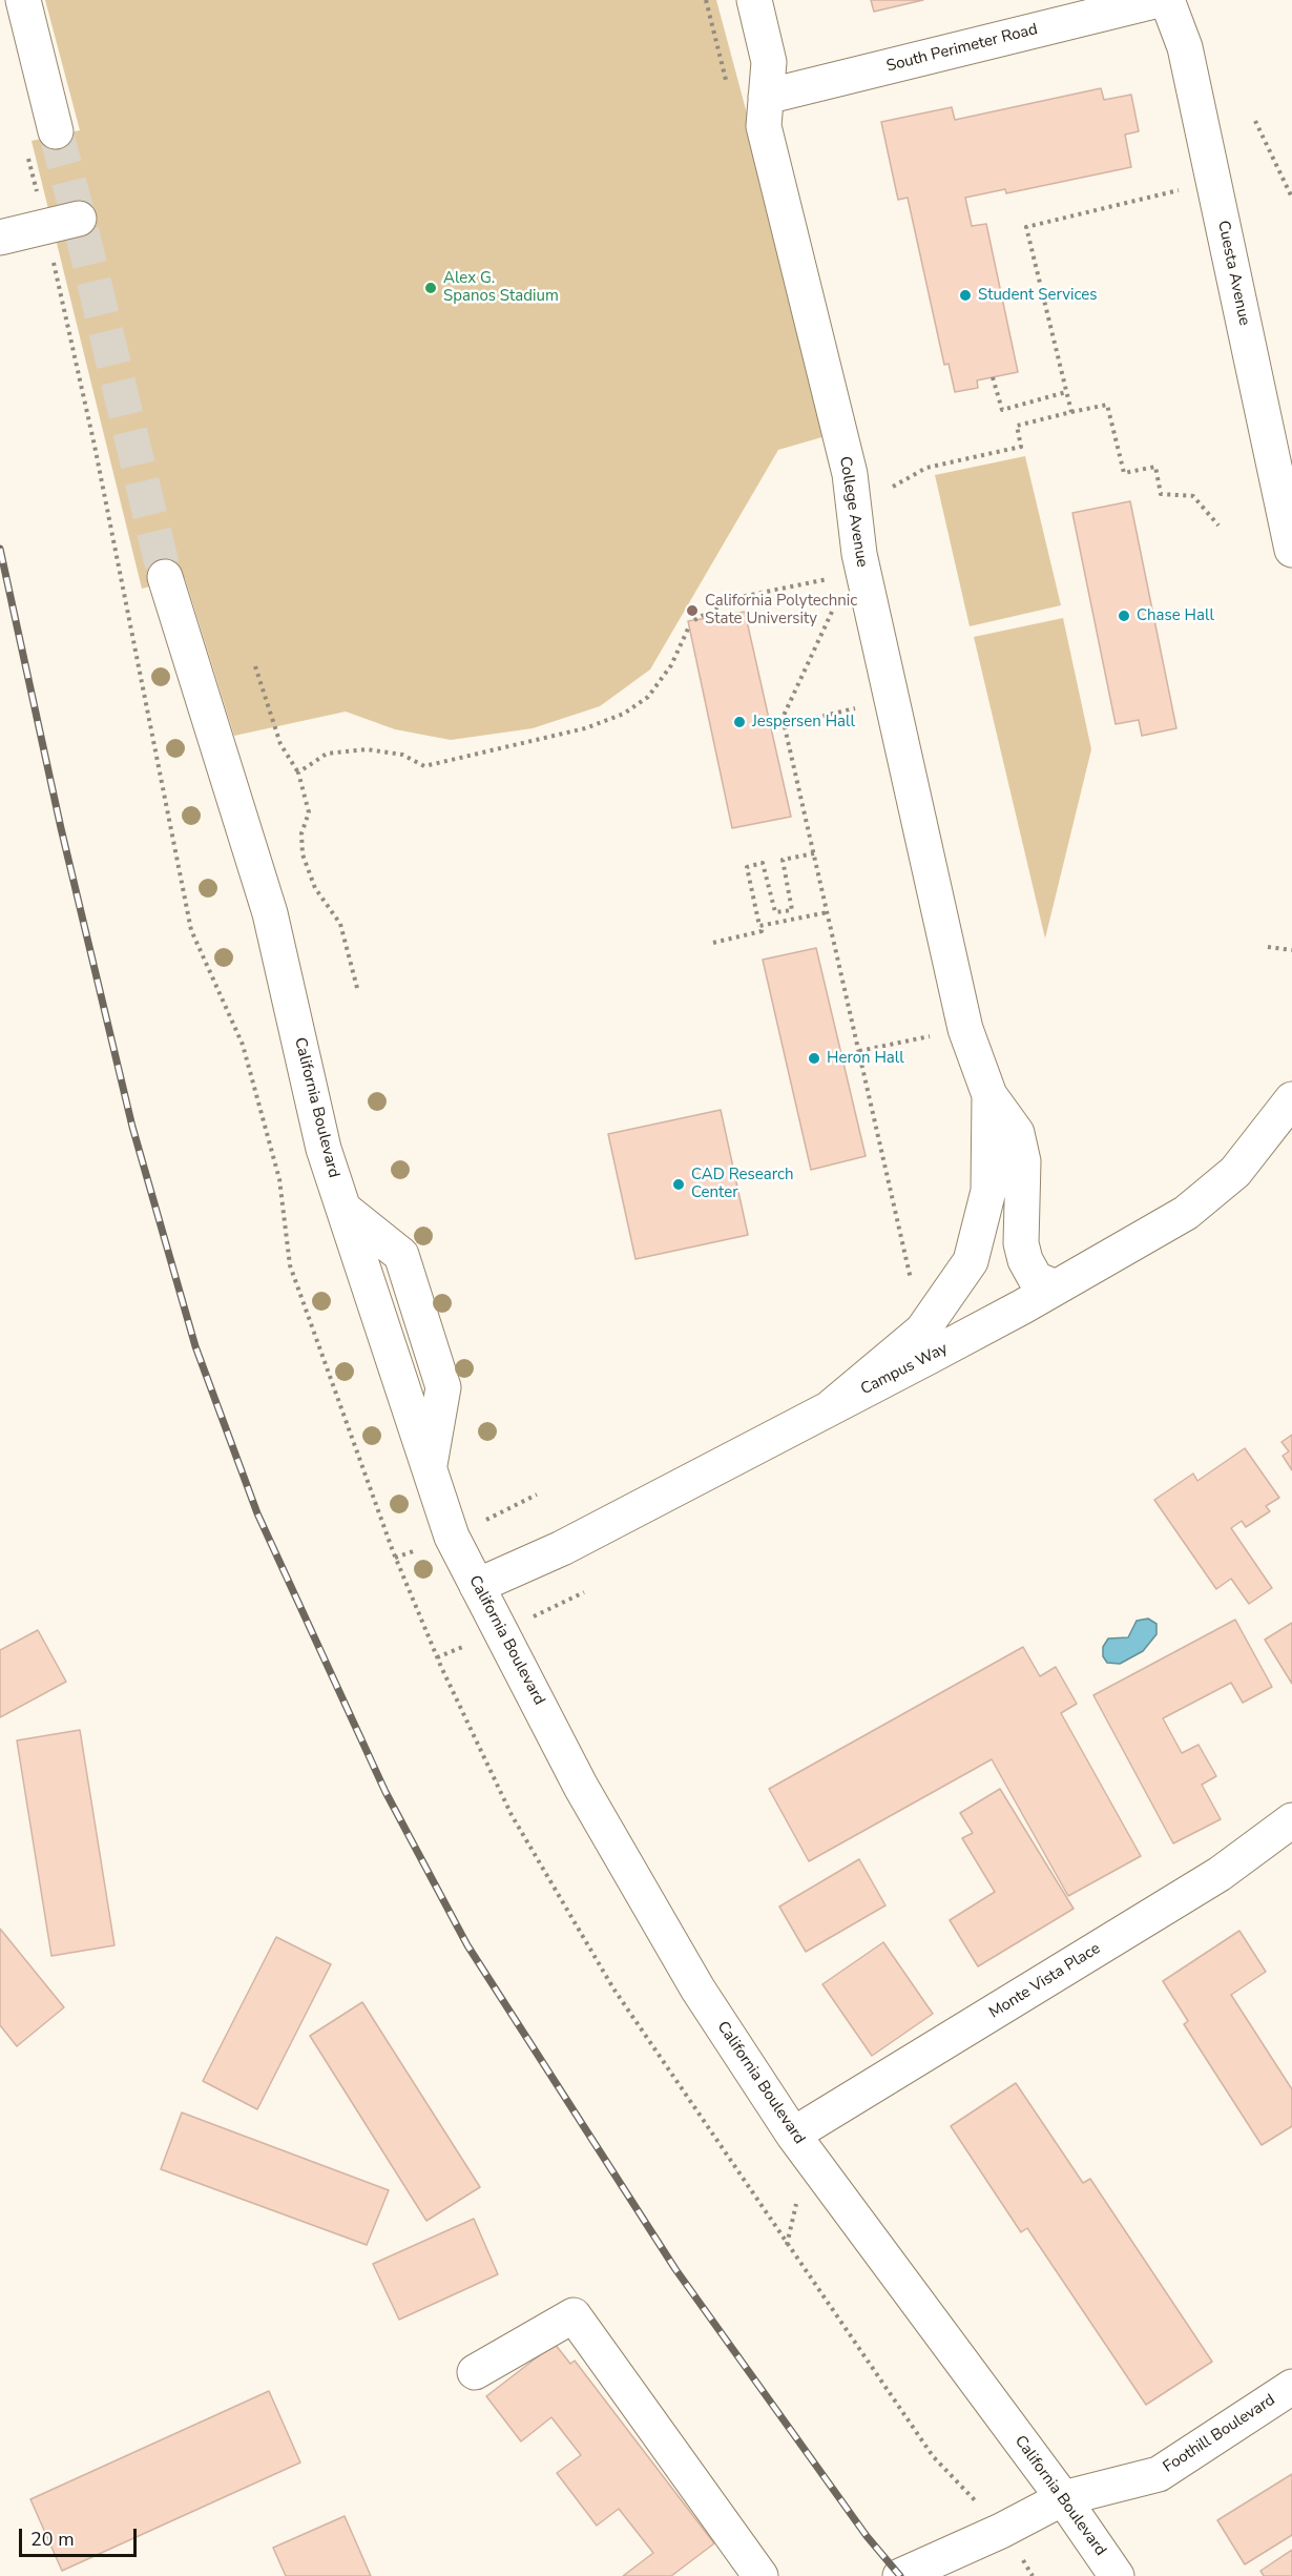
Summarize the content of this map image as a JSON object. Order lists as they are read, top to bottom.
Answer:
{
  "streets": {
    "street": [
      "South Perimeter Road",
      "Cuesta Avenue",
      "College Avenue",
      "California Boulevard",
      "Campus Way",
      "Monte Vista Place",
      "Foothill Boulevard"
    ]
  },
  "crossings": [
    ["South Perimeter Road", "College Avenue"],
    ["College Avenue", "Campus Way"],
    ["California Boulevard", "Campus Way"],
    ["California Boulevard", "Monte Vista Place"],
    ["California Boulevard", "Foothill Boulevard"]
  ],
  "places": [
    "Alex G. Spanos Stadium",
    "Student Services",
    "California Polytechnic State University",
    "Chase Hall",
    "Jespersen Hall",
    "Heron Hall",
    "CAD Research Center"
  ],
  "scale_bar": "20 m"
}
